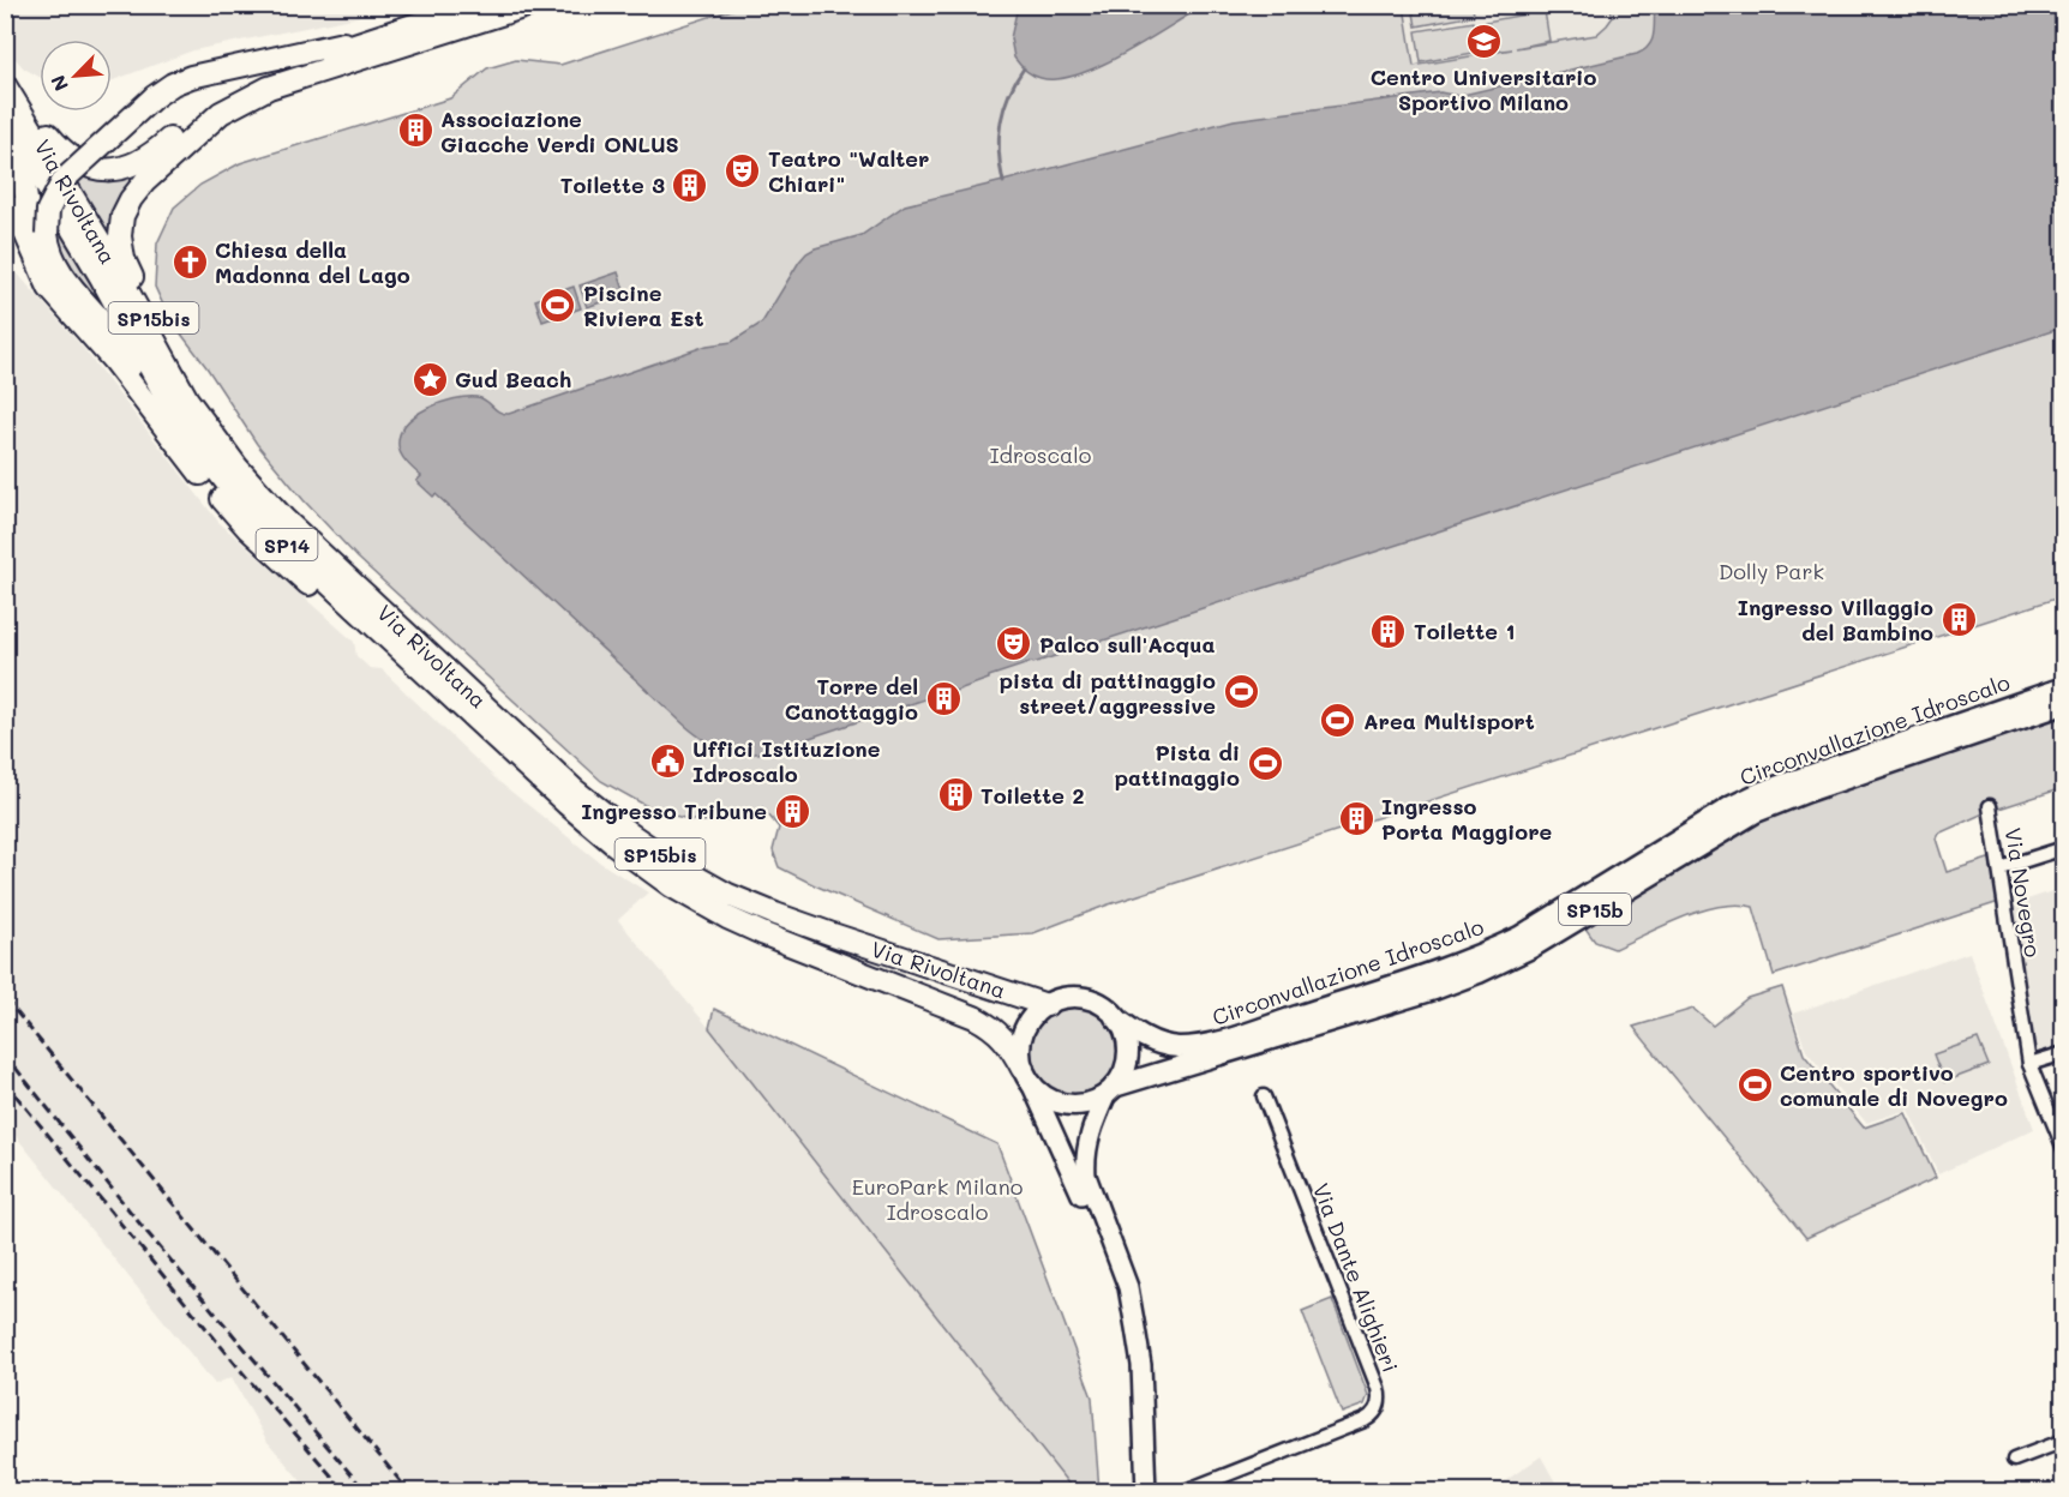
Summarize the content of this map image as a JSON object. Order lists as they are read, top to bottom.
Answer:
{
  "streets": {
    "highway": ["Via Rivoltana", "SP15bis", "SP14"],
    "main road": ["Circonvallazione Idroscalo", "SP15b"],
    "street": ["Via Novegro", "Via Dante Alighieri"]
  },
  "crossings": [
    ["Via Rivoltana", "SP15bis"],
    ["Via Rivoltana", "Circonvallazione Idroscalo"]
  ],
  "parks": ["Idroscalo", "Dolly Park", "EuroPark Milano Idroscalo"],
  "places": {
    "school or university": ["Centro Universitario Sportivo Milano"],
    "building": [
      "Associazione Giacche Verdi ONLUS",
      "Toilette 3",
      "Ingresso Villaggio del Bambino",
      "Toilette 1",
      "Torre del Canottaggio",
      "Toilette 2",
      "Ingresso Tribune",
      "Ingresso Porta Maggiore"
    ],
    "theatre": ["Teatro \"Walter Chiari\"", "Palco sull'Acqua"],
    "church": ["Chiesa della Madonna del Lago"],
    "sports": [
      "Piscine Riviera Est",
      "pista di pattinaggio street/aggressive",
      "Area Multisport",
      "Pista di pattinaggio",
      "Centro sportivo comunale di Novegro"
    ],
    "place": ["Gud Beach"],
    "public building": ["Uffici Istituzione Idroscalo"]
  },
  "north": "bottom left"
}
